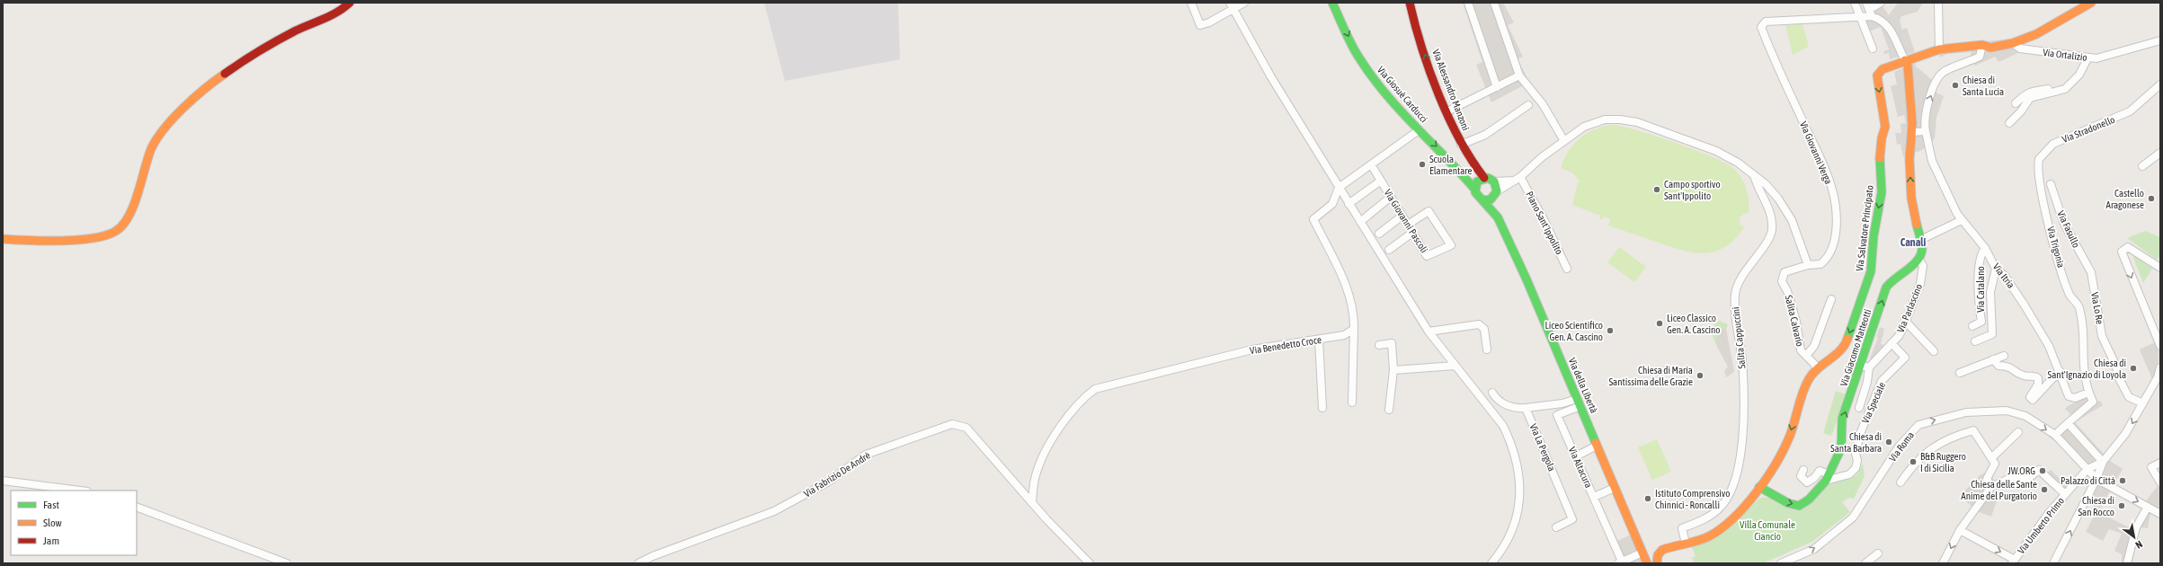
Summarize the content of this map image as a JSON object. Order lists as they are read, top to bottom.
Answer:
{
  "streets": {
    "main road": [
      "Via Alessandro Manzoni",
      "Via Giosuè Carducci",
      "Via Salvatore Principato",
      "Via Giacomo Matteotti",
      "Via della Libertà"
    ],
    "street": [
      "Via Ortalizio",
      "Via Stradonello",
      "Via Giovanni Verga",
      "Via Giovanni Pascoli",
      "Piano Sant'Ippolito",
      "Via Fasullo",
      "Via Trigonia",
      "Via Itria",
      "Via Catalano",
      "Via Parlascino",
      "Via Lo Re",
      "Salita Calvario",
      "Salita Cappuccini",
      "Via Benedetto Croce",
      "Via Speciale",
      "Via Roma",
      "Via La Pergola",
      "Via Altacura",
      "Via Fabrizio De Andrè",
      "Via Umberto Primo"
    ]
  },
  "crossings": [
    ["Via Ortalizio", "Via Salvatore Principato"],
    ["Via Alessandro Manzoni", "Via Giosuè Carducci"],
    ["Via Alessandro Manzoni", "Via della Libertà"],
    ["Via Giosuè Carducci", "Via della Libertà"],
    ["Via Stradonello", "Via Trigonia"],
    ["Via Giovanni Verga", "Salita Calvario"],
    ["Via Salvatore Principato", "Via Itria"],
    ["Via Salvatore Principato", "Salita Calvario"],
    ["Via Salvatore Principato", "Salita Cappuccini"],
    ["Via Salvatore Principato", "Via Giacomo Matteotti"],
    ["Via Fasullo", "Via Lo Re"],
    ["Via Trigonia", "Via Itria"],
    ["Via Itria", "Via Catalano"],
    ["Via Parlascino", "Via Giacomo Matteotti"],
    ["Via Parlascino", "Via Speciale"],
    ["Via Benedetto Croce", "Via Fabrizio De Andrè"],
    ["Via Giacomo Matteotti", "Via Speciale"],
    ["Via della Libertà", "Via Altacura"],
    ["Via Roma", "Via Umberto Primo"]
  ],
  "one_way": [
    "Via Alessandro Manzoni",
    "Via Giosuè Carducci",
    "Via Giacomo Matteotti",
    "Via Roma"
  ],
  "districts": ["Canali"],
  "parks": ["Villa Comunale Ciancio"],
  "places": [
    "Chiesa di Santa Lucia",
    "Scuola Elamentare",
    "Campo sportivo Sant'Ippolito",
    "Castello Aragonese",
    "Liceo Classico Gen. A. Cascino",
    "Liceo Scientifico Gen. A. Cascino",
    "Chiesa di Sant'Ignazio di Loyola",
    "Chiesa di Maria Santissima delle Grazie",
    "Chiesa di Santa Barbara",
    "B&B Ruggero I di Sicilia",
    "JW.ORG",
    "Palazzo di Città",
    "Chiesa delle Sante Anime del Purgatorio",
    "Istituto Comprensivo Chinnici - Roncalli",
    "Chiesa di San Rocco"
  ],
  "legend": ["Fast", "Slow", "Jam"],
  "north": "bottom right"
}
